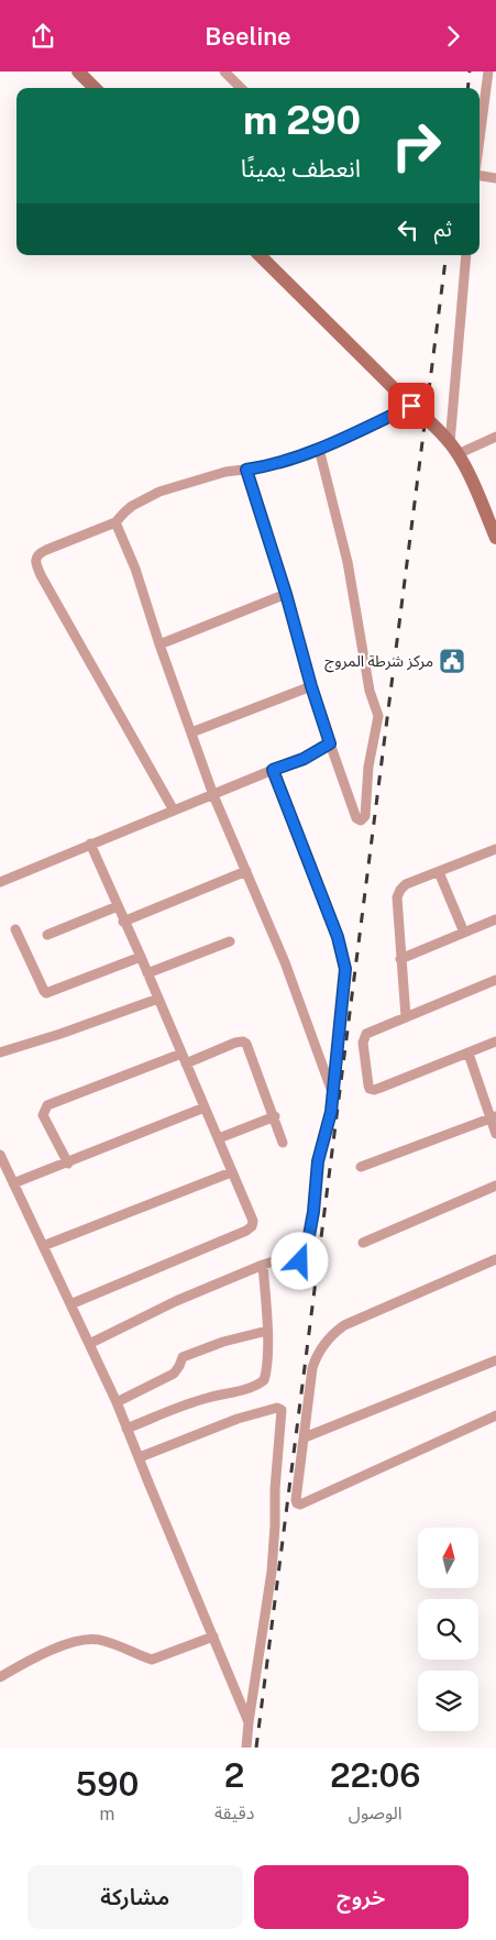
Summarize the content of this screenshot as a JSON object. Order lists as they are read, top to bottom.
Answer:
{
  "places": {
    "public building": ["مركز شرطة المروج"]
  },
  "north": "top",
  "page": {
    "header": "Beeline",
    "turn": ["290 m", "انعطف يمينًا"],
    "then": "ثم",
    "eta": [
      "22:06",
      "الوصول",
      "2",
      "دقيقة",
      "590",
      "m"
    ],
    "buttons": ["خروج", "مشاركة"]
  }
}
